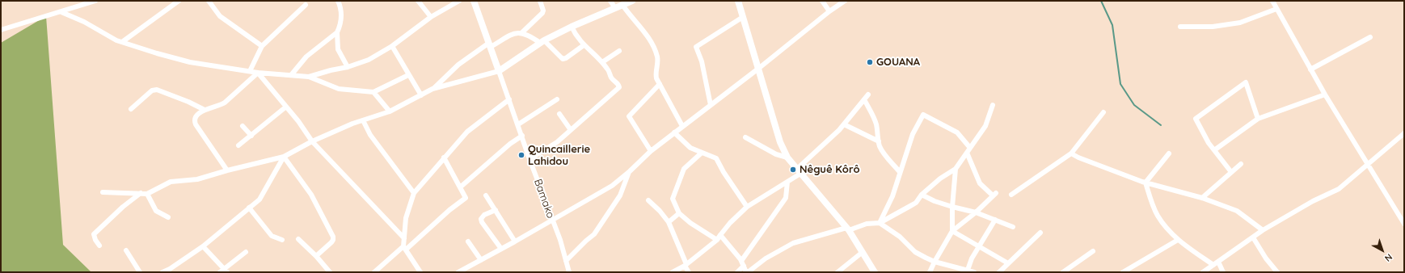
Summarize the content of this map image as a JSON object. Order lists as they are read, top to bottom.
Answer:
{
  "streets": {
    "street": ["Bamako"]
  },
  "places": ["GOUANA", "Quincaillerie Lahidou", "Nêguê Kôrô"],
  "north": "bottom right"
}
